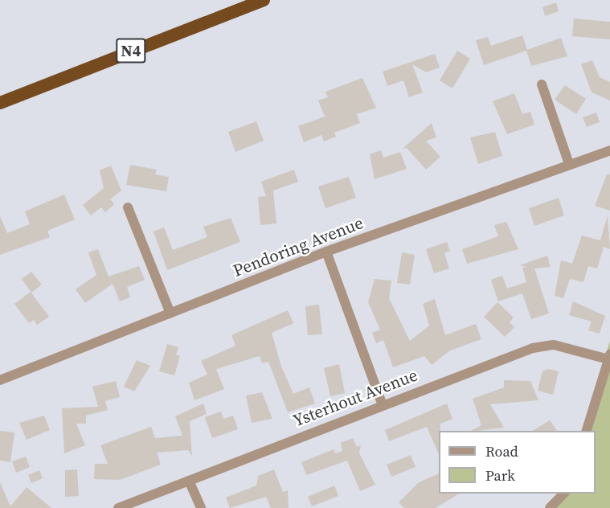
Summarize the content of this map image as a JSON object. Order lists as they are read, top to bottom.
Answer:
{
  "streets": {
    "highway": ["N4"],
    "street": ["Pendoring Avenue", "Ysterhout Avenue"]
  },
  "legend": ["Road", "Park"]
}
